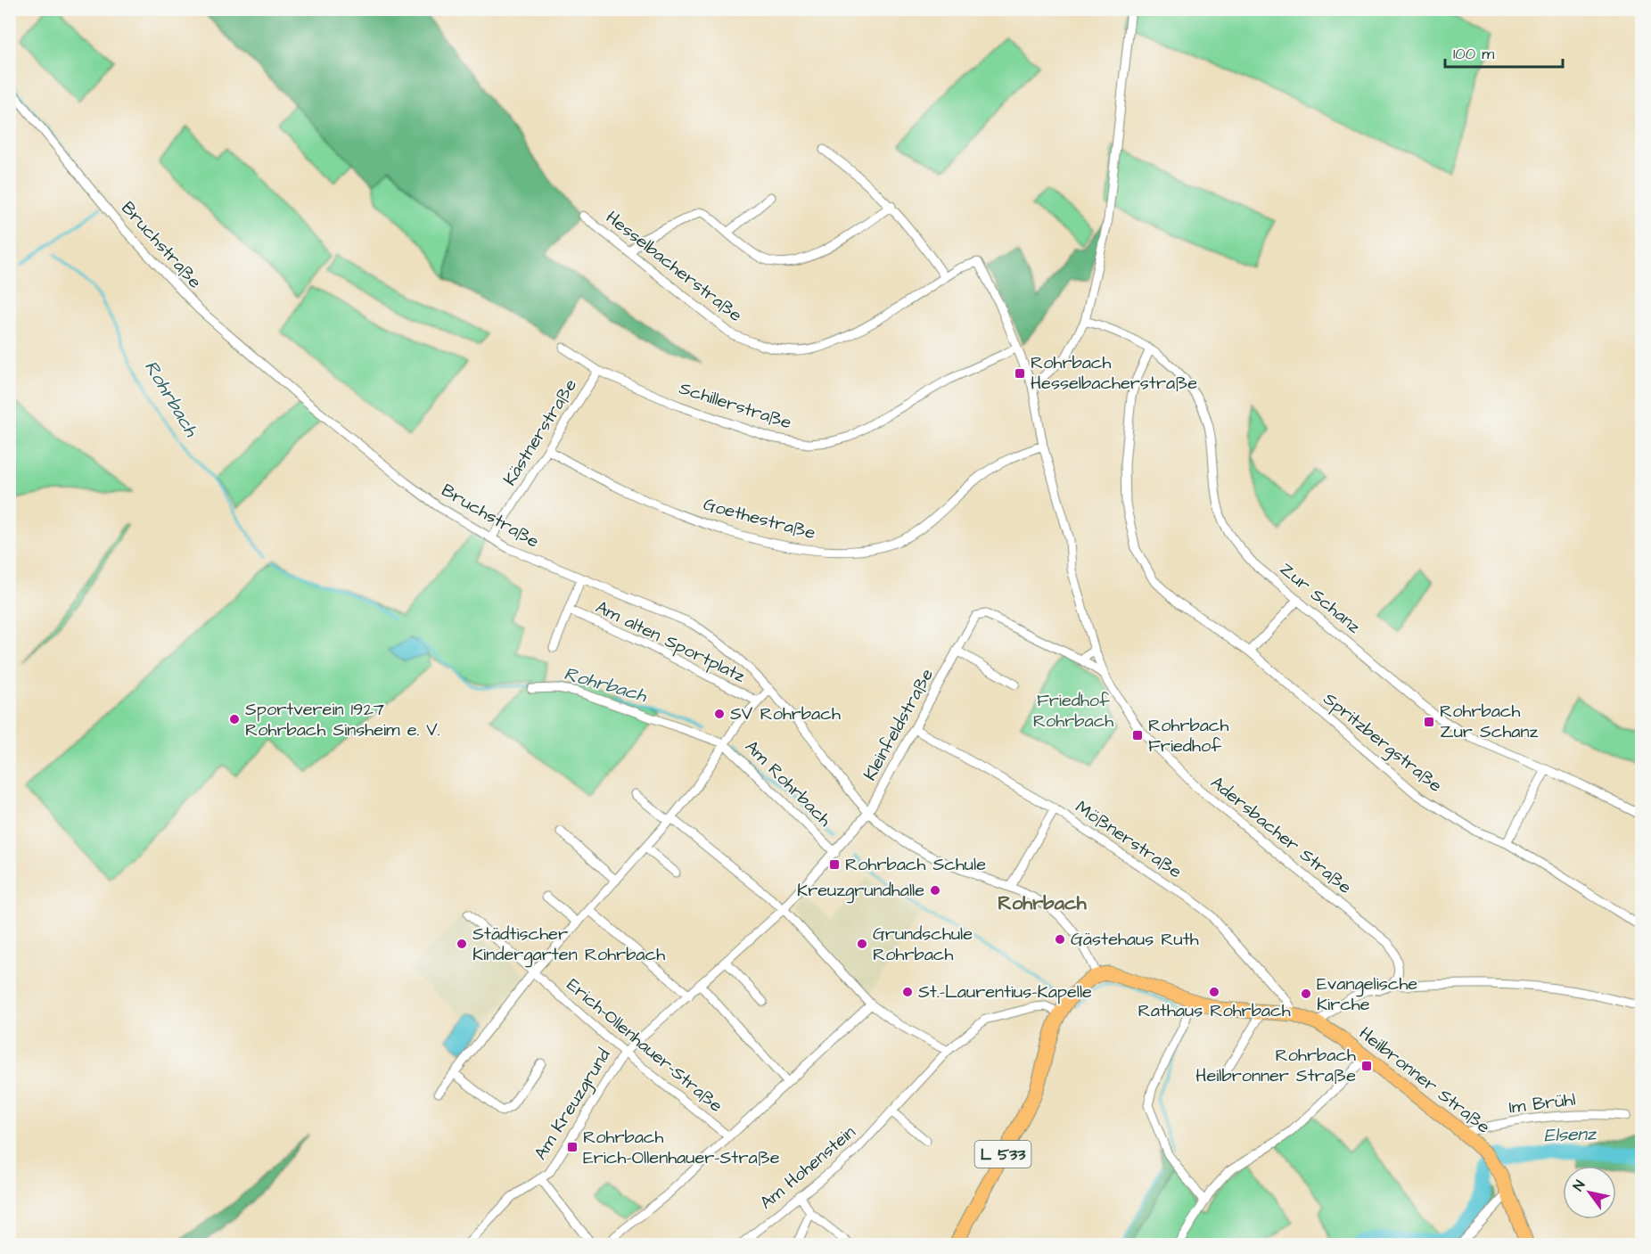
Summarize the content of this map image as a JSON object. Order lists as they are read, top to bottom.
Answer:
{
  "streets": {
    "main road": ["Heilbronner Straße", "L 533"],
    "street": [
      "Bruchstraße",
      "Hesselbacherstraße",
      "Schillerstraße",
      "Kästnerstraße",
      "Goethestraße",
      "Zur Schanz",
      "Am alten Sportplatz",
      "Kleinfeldstraße",
      "Spritzbergstraße",
      "Am Rohrbach",
      "Adersbacher Straße",
      "Mößnerstraße",
      "Erich-Ollenhauer-Straße",
      "Im Brühl",
      "Am Kreuzgrund",
      "Am Hohenstein"
    ]
  },
  "crossings": [
    ["Bruchstraße", "Kästnerstraße"],
    ["Bruchstraße", "Am alten Sportplatz"],
    ["Bruchstraße", "Kleinfeldstraße"],
    ["Bruchstraße", "Heilbronner Straße"],
    ["Bruchstraße", "Am Kreuzgrund"],
    ["Hesselbacherstraße", "Adersbacher Straße"],
    ["Schillerstraße", "Kästnerstraße"],
    ["Schillerstraße", "Adersbacher Straße"],
    ["Kästnerstraße", "Goethestraße"],
    ["Goethestraße", "Adersbacher Straße"],
    ["Zur Schanz", "Spritzbergstraße"],
    ["Kleinfeldstraße", "Adersbacher Straße"],
    ["Kleinfeldstraße", "Mößnerstraße"],
    ["Kleinfeldstraße", "Am Kreuzgrund"],
    ["Am Rohrbach", "Am Kreuzgrund"],
    ["Mößnerstraße", "Heilbronner Straße"],
    ["Erich-Ollenhauer-Straße", "Am Kreuzgrund"],
    ["Heilbronner Straße", "Im Brühl"],
    ["L 533", "Am Hohenstein"]
  ],
  "districts": ["Rohrbach"],
  "water": ["Rohrbach", "Elsenz"],
  "parks": ["Friedhof Rohrbach"],
  "places": {
    "transit": [
      "Rohrbach Hesselbacherstraße",
      "Rohrbach Zur Schanz",
      "Rohrbach Friedhof",
      "Rohrbach Schule",
      "Rohrbach Heilbronner Straße",
      "Rohrbach Erich-Ollenhauer-Straße"
    ],
    "other": [
      "SV Rohrbach",
      "Sportverein 1927 Rohrbach Sinsheim e. V.",
      "Kreuzgrundhalle",
      "Gästehaus Ruth",
      "Städtischer Kindergarten Rohrbach",
      "Grundschule Rohrbach",
      "St.-Laurentius-Kapelle",
      "Rathaus Rohrbach",
      "Evangelische Kirche"
    ]
  },
  "scale_bar": "100 m",
  "north": "top left"
}
